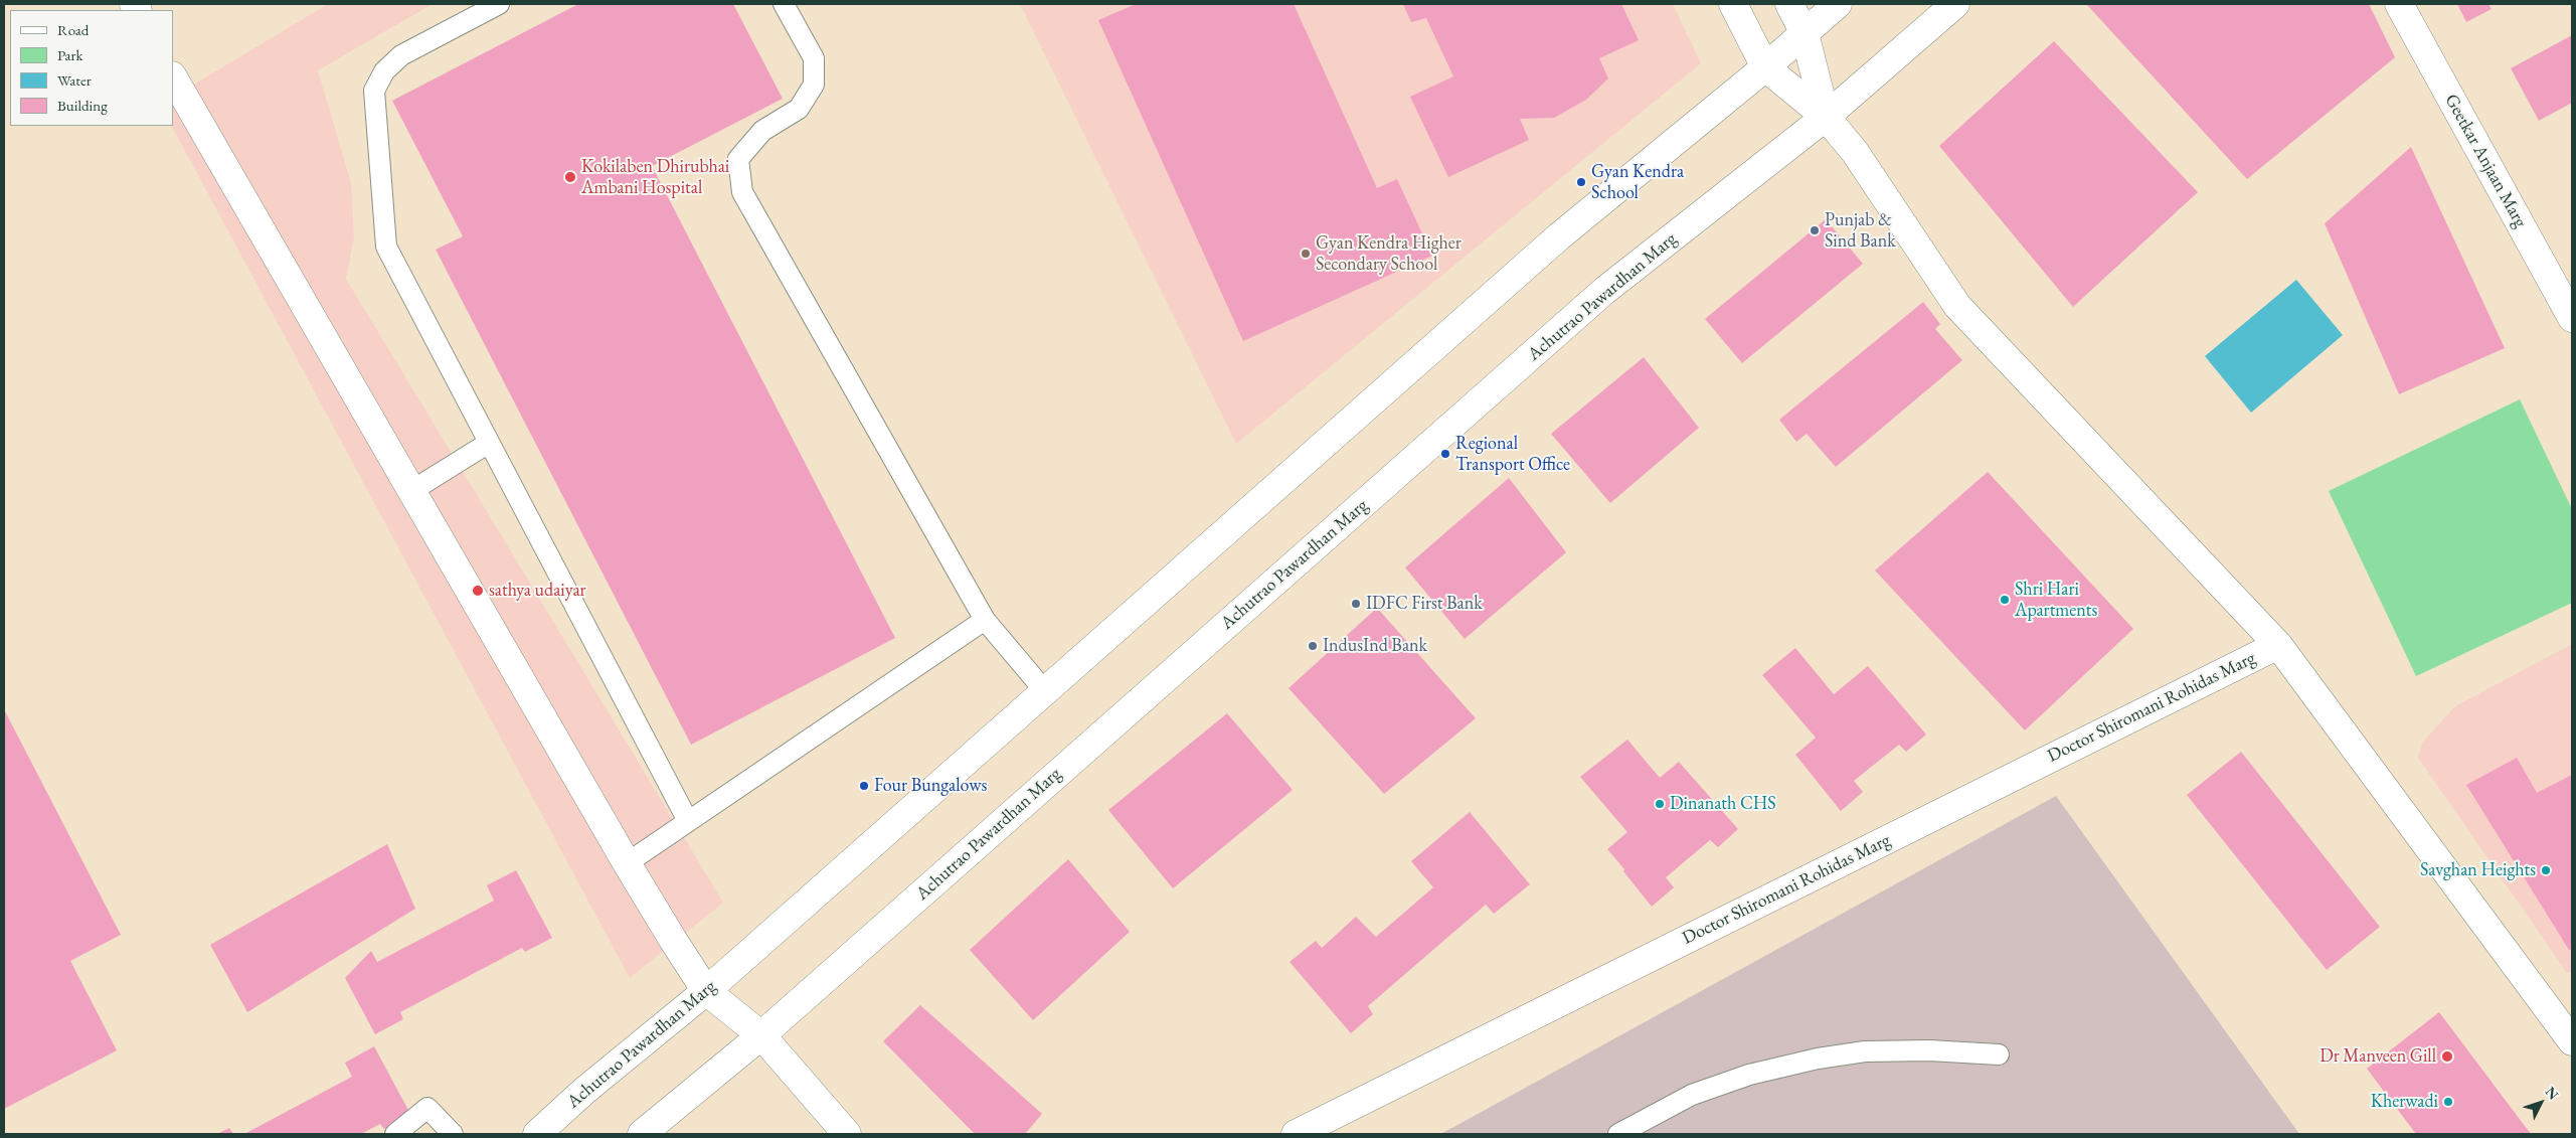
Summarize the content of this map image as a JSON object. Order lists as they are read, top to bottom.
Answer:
{
  "streets": {
    "street": ["Geetkar Anjaan Marg", "Achutrao Pawardhan Marg", "Doctor Shiromani Rohidas Marg"]
  },
  "places": [
    "Kokilaben Dhirubhai Ambani Hospital",
    "Gyan Kendra School",
    "Punjab & Sind Bank",
    "Gyan Kendra Higher Secondary School",
    "Regional Transport Office",
    "sathya udaiyar",
    "Shri Hari Apartments",
    "IDFC First Bank",
    "IndusInd Bank",
    "Four Bungalows",
    "Dinanath CHS",
    "Savghan Heights",
    "Dr Manveen Gill",
    "Kherwadi"
  ],
  "legend": [
    "Road",
    "Park",
    "Water",
    "Building"
  ],
  "north": "top right"
}
